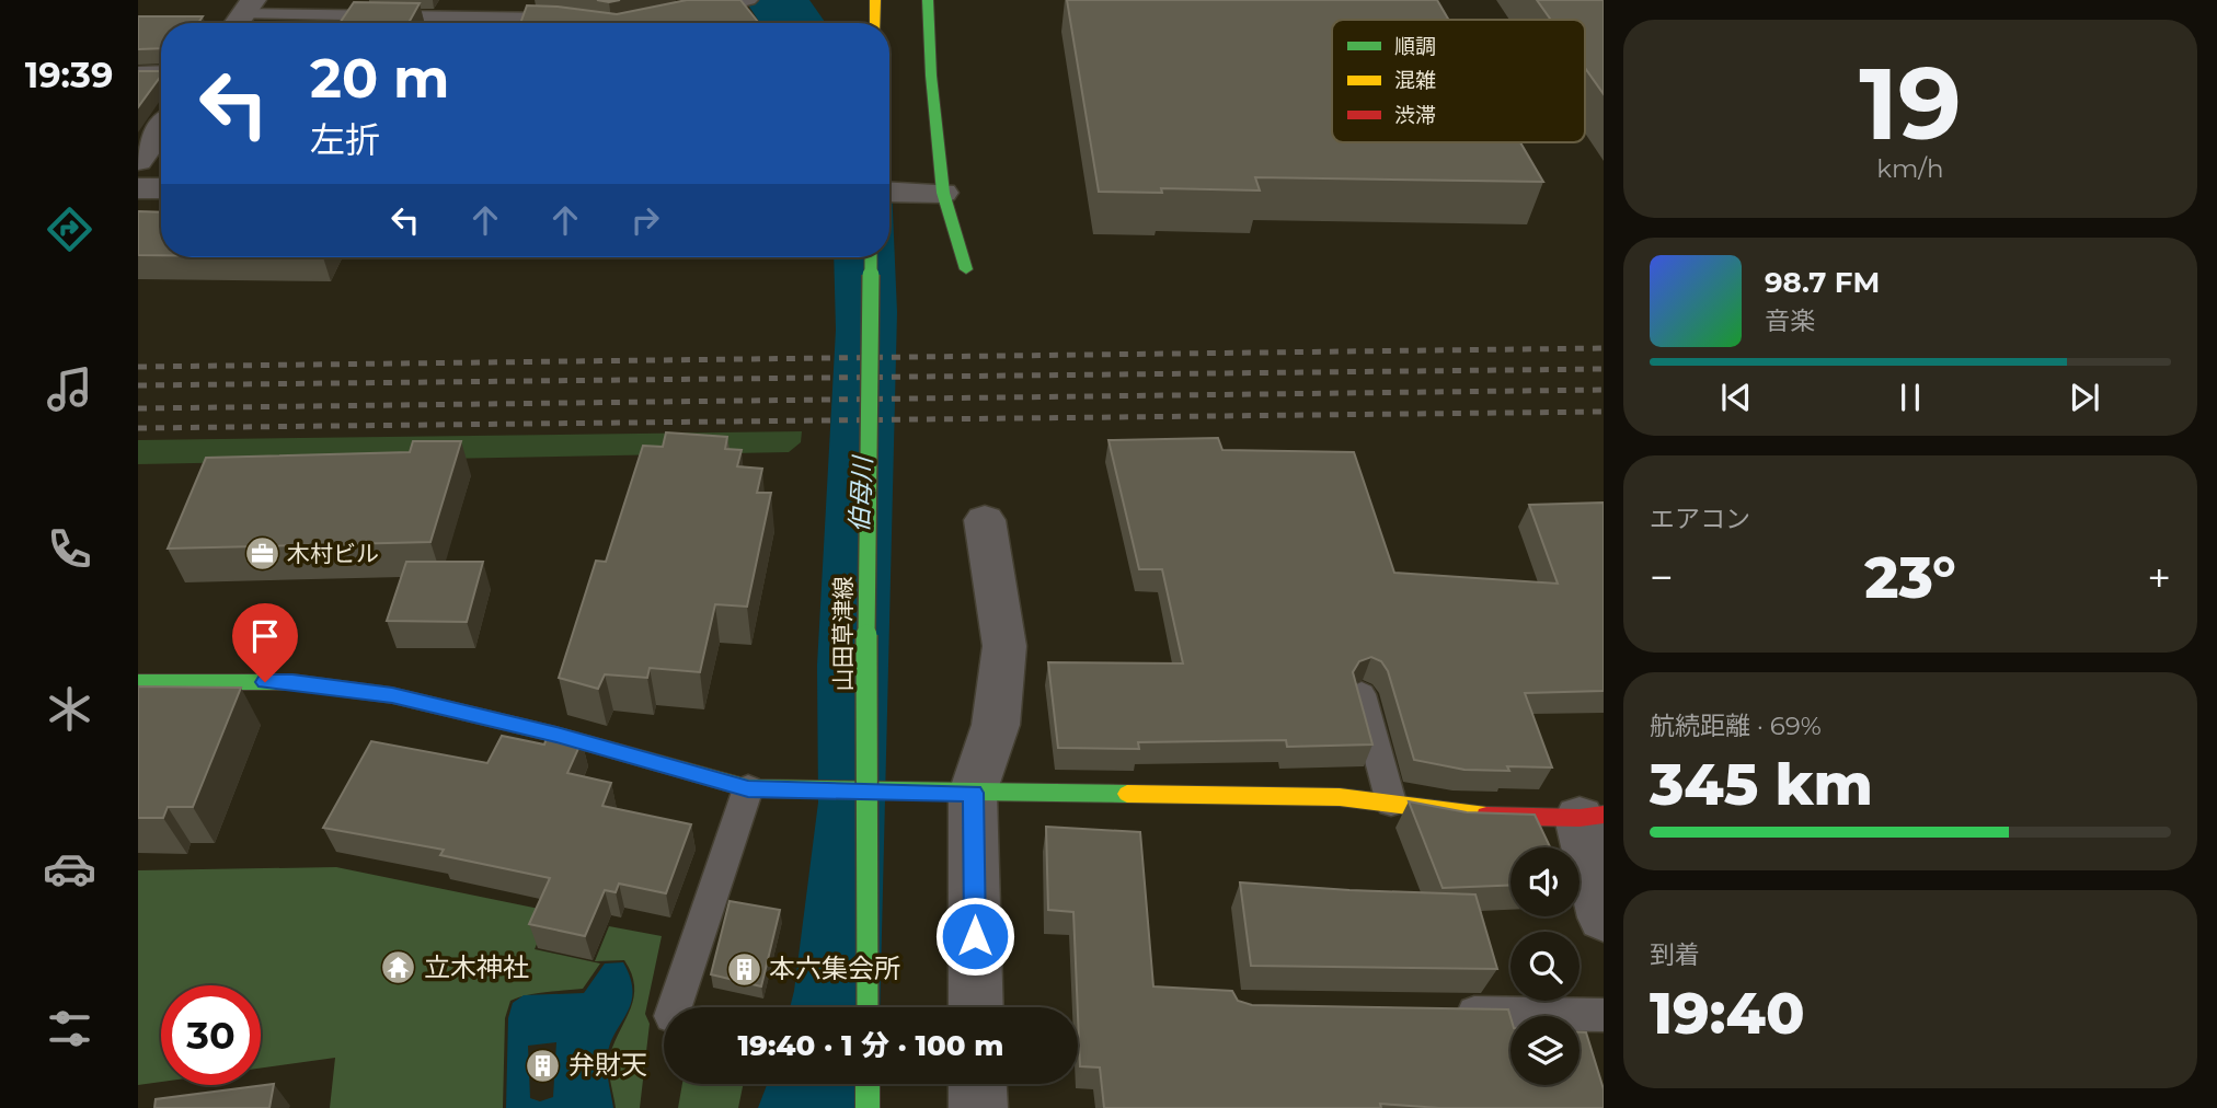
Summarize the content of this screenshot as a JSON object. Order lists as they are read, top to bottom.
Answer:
{
  "streets": {
    "street": ["山田草津線"]
  },
  "water": ["伯母川"],
  "places": {
    "office": ["木村ビル"],
    "temple": ["立木神社"],
    "building": ["本六集会所", "弁財天"]
  },
  "legend": ["順調", "混雑", "渋滞"],
  "page": {
    "tabs": "19:39",
    "tile": [
      ["19", "km/h"],
      "エアコン",
      ["航続距離 · 69%", "345 km"],
      ["到着", "19:40"]
    ],
    "turn": ["20 m", "左折"],
    "song": ["98.7 FM", "音楽"],
    "heat": ["−", "23°", "+"],
    "limit": "30",
    "trip": "19:40 · 1 分 · 100 m"
  }
}
